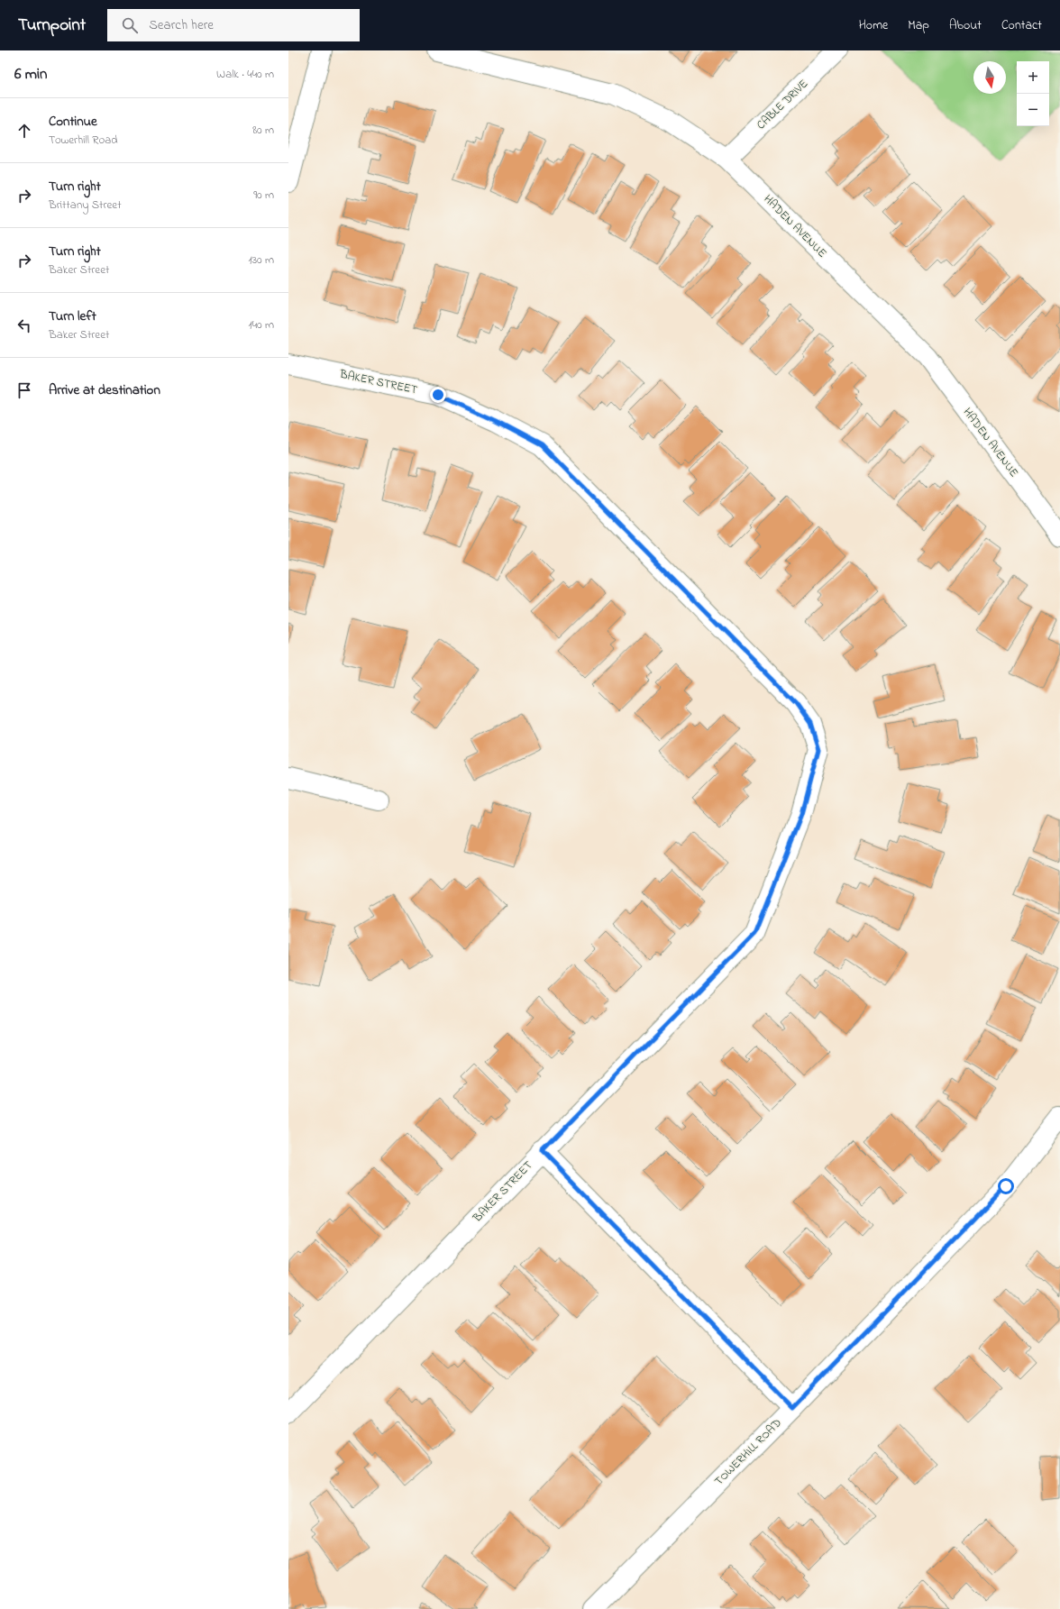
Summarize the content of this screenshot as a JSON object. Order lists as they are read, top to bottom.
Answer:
{
  "streets": {
    "street": [
      "CABLE DRIVE",
      "HADEN AVENUE",
      "BAKER STREET",
      "TOWERHILL ROAD"
    ]
  },
  "crossings": [
    ["CABLE DRIVE", "HADEN AVENUE"]
  ],
  "north": "bottom",
  "page": {
    "header": "Turnpoint",
    "search": "Search here",
    "nav": [
      "Home",
      "Map",
      "About",
      "Contact"
    ],
    "heading": ["6 min", "Walk · 440 m"],
    "map_buttons": ["+", "−"],
    "list": [
      ["Continue", "Towerhill Road", "80 m"],
      ["Turn right", "Brittany Street", "90 m"],
      ["Turn right", "Baker Street", "130 m"],
      ["Turn left", "Baker Street", "140 m"],
      "Arrive at destination"
    ]
  }
}
